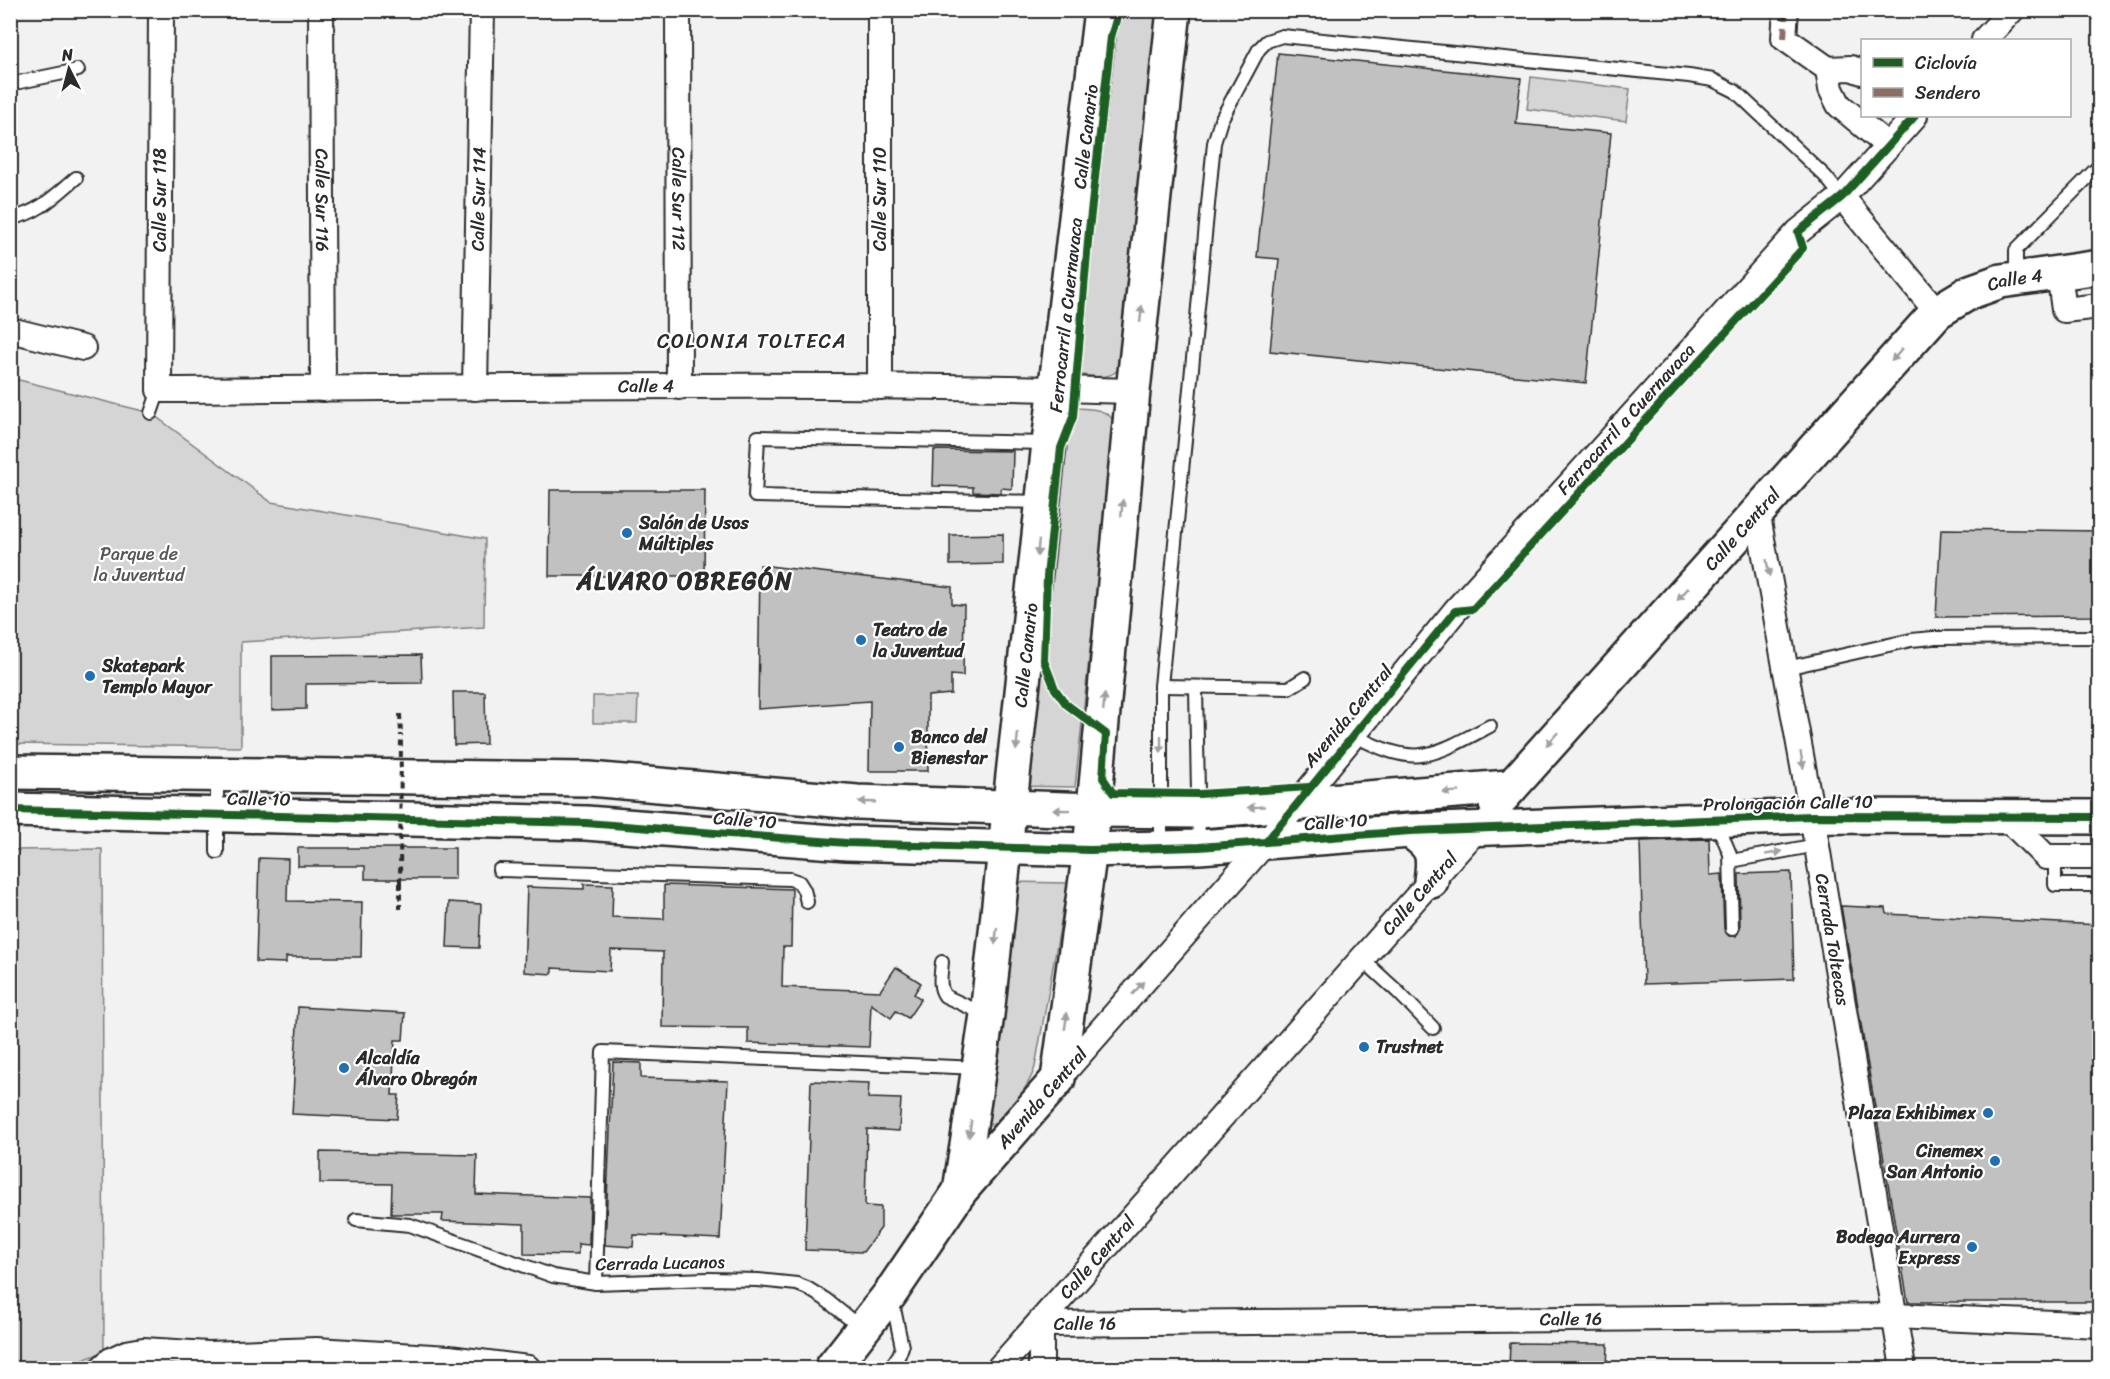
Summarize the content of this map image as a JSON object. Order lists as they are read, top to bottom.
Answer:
{
  "streets": {
    "street": [
      "Calle Canario",
      "Calle Sur 114",
      "Calle Sur 112",
      "Calle Sur 110",
      "Calle Sur 118",
      "Calle Sur 116",
      "Calle 4",
      "Calle Central",
      "Avenida Central",
      "Calle 10",
      "Prolongación Calle 10",
      "Cerrada Toltecas",
      "Calle 16"
    ],
    "lane": ["Cerrada Lucanos"],
    "cycle path": ["Ferrocarril a Cuernavaca"]
  },
  "crossings": [
    ["Calle Canario", "Calle 4"],
    ["Calle Canario", "Avenida Central"],
    ["Calle Canario", "Calle 10"],
    ["Calle Sur 114", "Calle 4"],
    ["Calle Sur 112", "Calle 4"],
    ["Calle Sur 110", "Calle 4"],
    ["Calle Sur 118", "Calle 4"],
    ["Calle Sur 116", "Calle 4"],
    ["Calle 4", "Calle Central"],
    ["Calle Central", "Calle 10"],
    ["Calle Central", "Prolongación Calle 10"],
    ["Calle Central", "Cerrada Toltecas"],
    ["Calle Central", "Calle 16"],
    ["Avenida Central", "Calle 10"],
    ["Avenida Central", "Cerrada Lucanos"],
    ["Calle 10", "Prolongación Calle 10"],
    ["Prolongación Calle 10", "Cerrada Toltecas"],
    ["Cerrada Toltecas", "Calle 16"]
  ],
  "one_way": ["Calle Central", "Cerrada Toltecas"],
  "districts": ["COLONIA TOLTECA", "ÁLVARO OBREGÓN"],
  "parks": ["Parque de la Juventud"],
  "places": [
    "Salón de Usos Múltiples",
    "Teatro de la Juventud",
    "Skatepark Templo Mayor",
    "Banco del Bienestar",
    "Trustnet",
    "Alcaldía Álvaro Obregón",
    "Plaza Exhibimex",
    "Cinemex San Antonio",
    "Bodega Aurrera Express"
  ],
  "legend": ["Ciclovía", "Sendero"],
  "north": "top"
}
